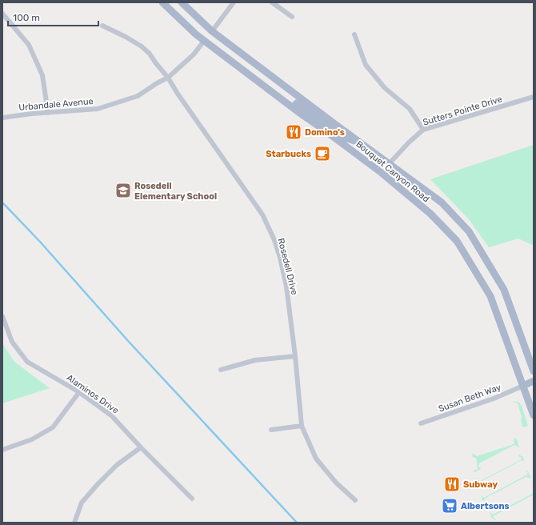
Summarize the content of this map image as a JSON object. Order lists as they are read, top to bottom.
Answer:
{
  "streets": {
    "main road": ["Bouquet Canyon Road"],
    "street": [
      "Urbandale Avenue",
      "Sutters Pointe Drive",
      "Rosedell Drive",
      "Alaminos Drive",
      "Susan Beth Way"
    ]
  },
  "crossings": [
    ["Urbandale Avenue", "Bouquet Canyon Road"],
    ["Urbandale Avenue", "Rosedell Drive"],
    ["Sutters Pointe Drive", "Bouquet Canyon Road"],
    ["Bouquet Canyon Road", "Susan Beth Way"]
  ],
  "places": {
    "restaurant": ["Domino's", "Subway"],
    "cafe": ["Starbucks"],
    "school or university": ["Rosedell Elementary School"],
    "supermarket": ["Albertsons"]
  },
  "scale_bar": "100 m"
}
